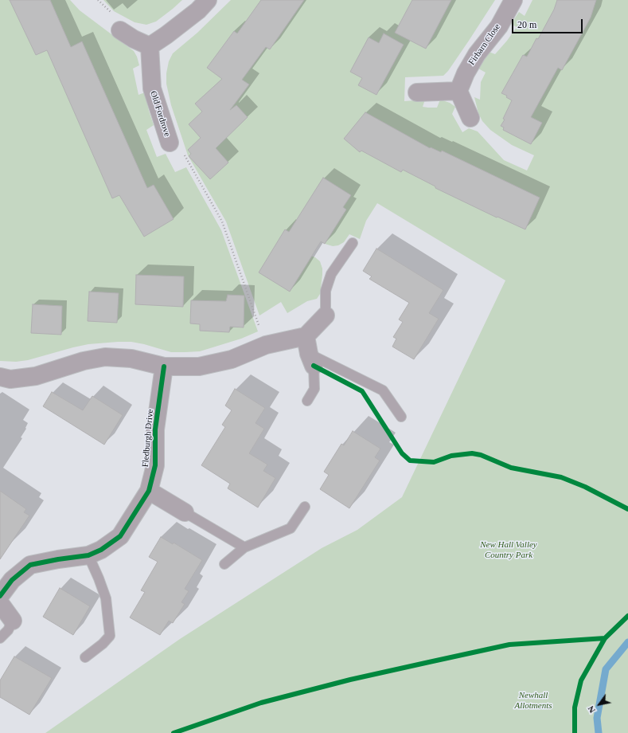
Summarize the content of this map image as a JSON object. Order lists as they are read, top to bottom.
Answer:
{
  "streets": {
    "street": ["Firbarn Close", "Old Fordrove", "Fledburgh Drive"]
  },
  "parks": ["New Hall Valley Country Park", "Newhall Allotments"],
  "scale_bar": "20 m",
  "north": "bottom left"
}
